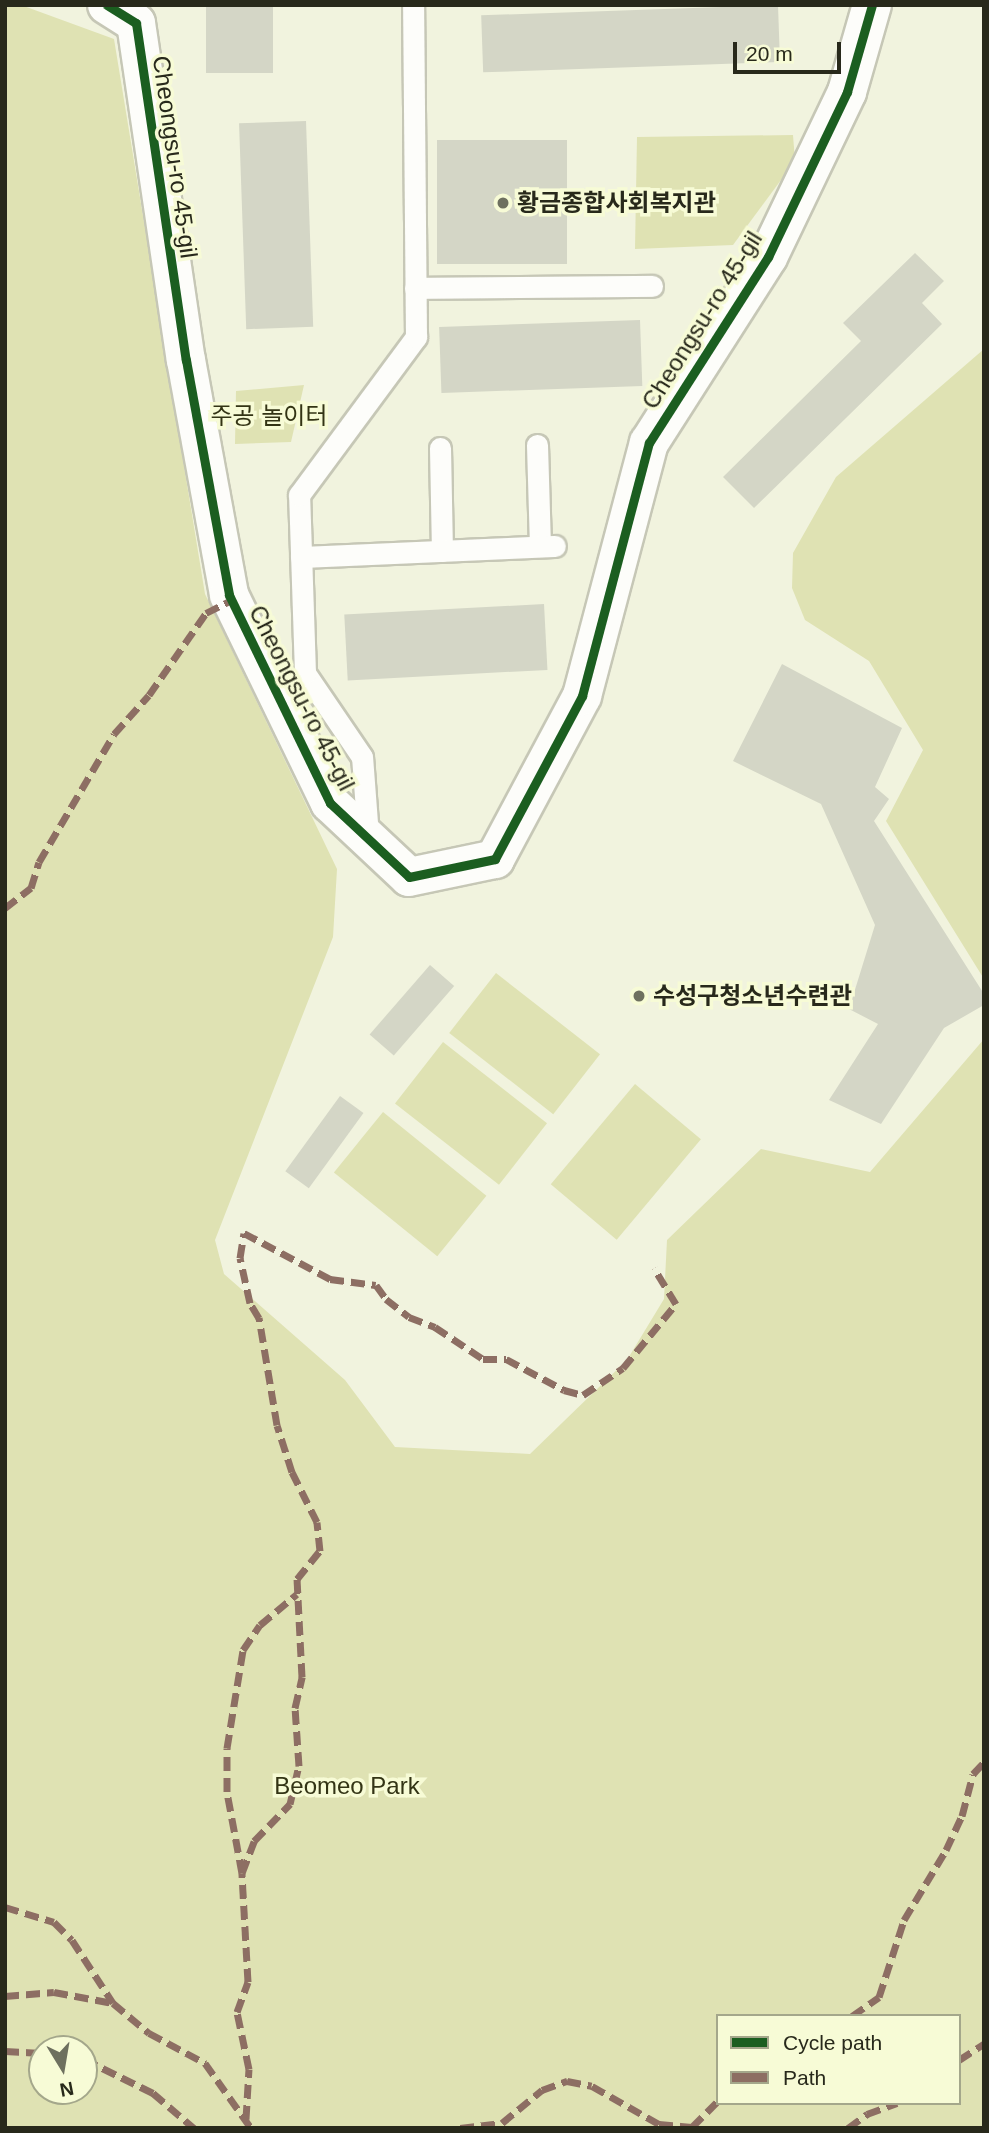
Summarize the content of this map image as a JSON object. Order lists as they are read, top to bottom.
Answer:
{
  "streets": {
    "street": ["Cheongsu-ro 45-gil"]
  },
  "parks": ["주공 놀이터", "Beomeo Park"],
  "places": ["황금종합사회복지관", "수성구청소년수련관"],
  "legend": ["Cycle path", "Path"],
  "scale_bar": "20 m",
  "north": "bottom"
}
